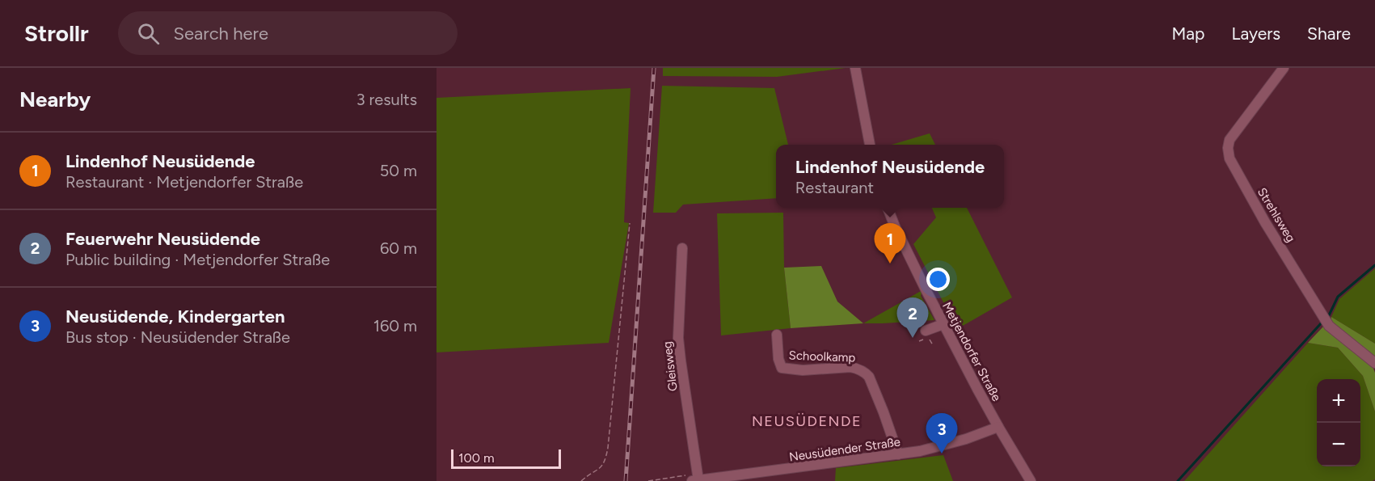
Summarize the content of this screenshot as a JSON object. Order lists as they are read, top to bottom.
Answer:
{
  "streets": {
    "street": [
      "Strehlsweg",
      "Metjendorfer Straße",
      "Schoolkamp",
      "Gleisweg",
      "Neusüdender Straße"
    ]
  },
  "crossings": [
    ["Metjendorfer Straße", "Neusüdender Straße"],
    ["Schoolkamp", "Neusüdender Straße"],
    ["Gleisweg", "Neusüdender Straße"]
  ],
  "districts": ["NEUSÜDENDE"],
  "scale_bar": "100 m",
  "page": {
    "header": "Strollr",
    "search": "Search here",
    "nav": ["Map", "Layers", "Share"],
    "heading": ["Nearby", "3 results"],
    "list": [
      {
        "mark": "1",
        "name": "Lindenhof Neusüdende",
        "note": "Restaurant · Metjendorfer Straße",
        "value": "50 m"
      },
      {
        "mark": "2",
        "name": "Feuerwehr Neusüdende",
        "note": "Public building · Metjendorfer Straße",
        "value": "60 m"
      },
      {
        "mark": "3",
        "name": "Neusüdende, Kindergarten",
        "note": "Bus stop · Neusüdender Straße",
        "value": "160 m"
      }
    ],
    "popup": ["Lindenhof Neusüdende", "Restaurant"],
    "pins": ["1", "2", "3"],
    "map_buttons": ["+", "−"],
    "scale": "100 m"
  }
}
